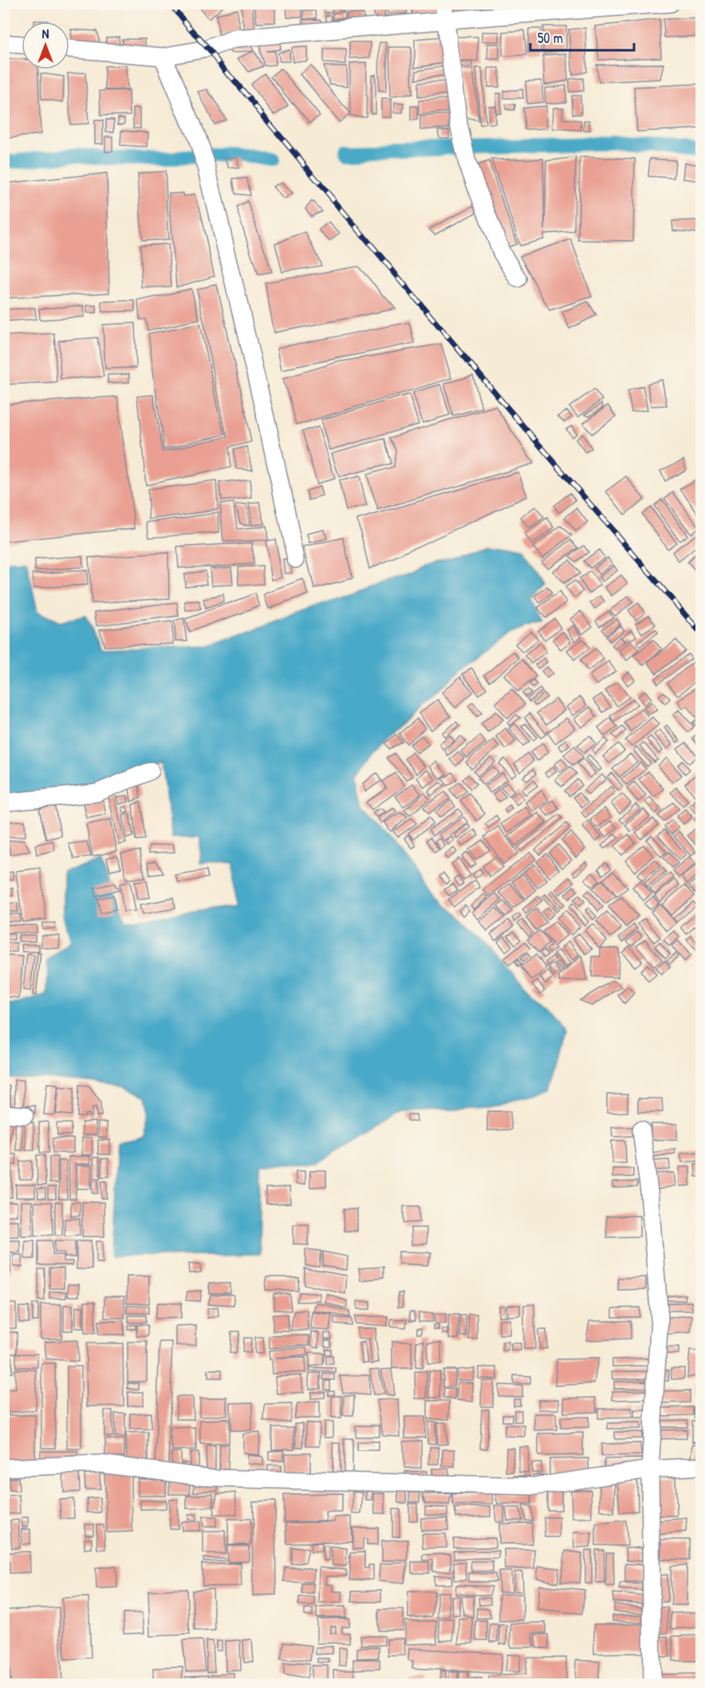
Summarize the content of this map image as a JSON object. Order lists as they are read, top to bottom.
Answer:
{
  "scale_bar": "50 m",
  "north": "top"
}
